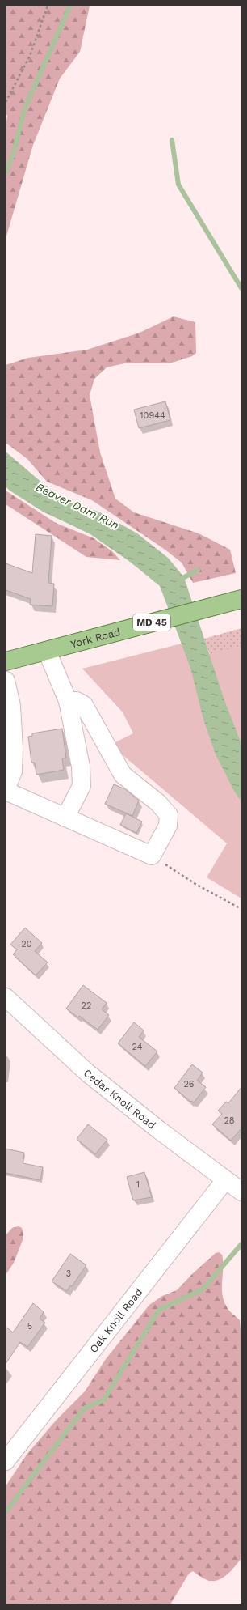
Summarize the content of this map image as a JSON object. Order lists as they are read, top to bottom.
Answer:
{
  "streets": {
    "main road": ["MD 45", "York Road"],
    "street": ["Cedar Knoll Road", "Oak Knoll Road"]
  },
  "crossings": [
    ["Cedar Knoll Road", "Oak Knoll Road"]
  ],
  "water": ["Beaver Dam Run"],
  "house_numbers": [
    "10944",
    "20",
    "22",
    "24",
    "26",
    "28",
    "1",
    "3",
    "5"
  ]
}
